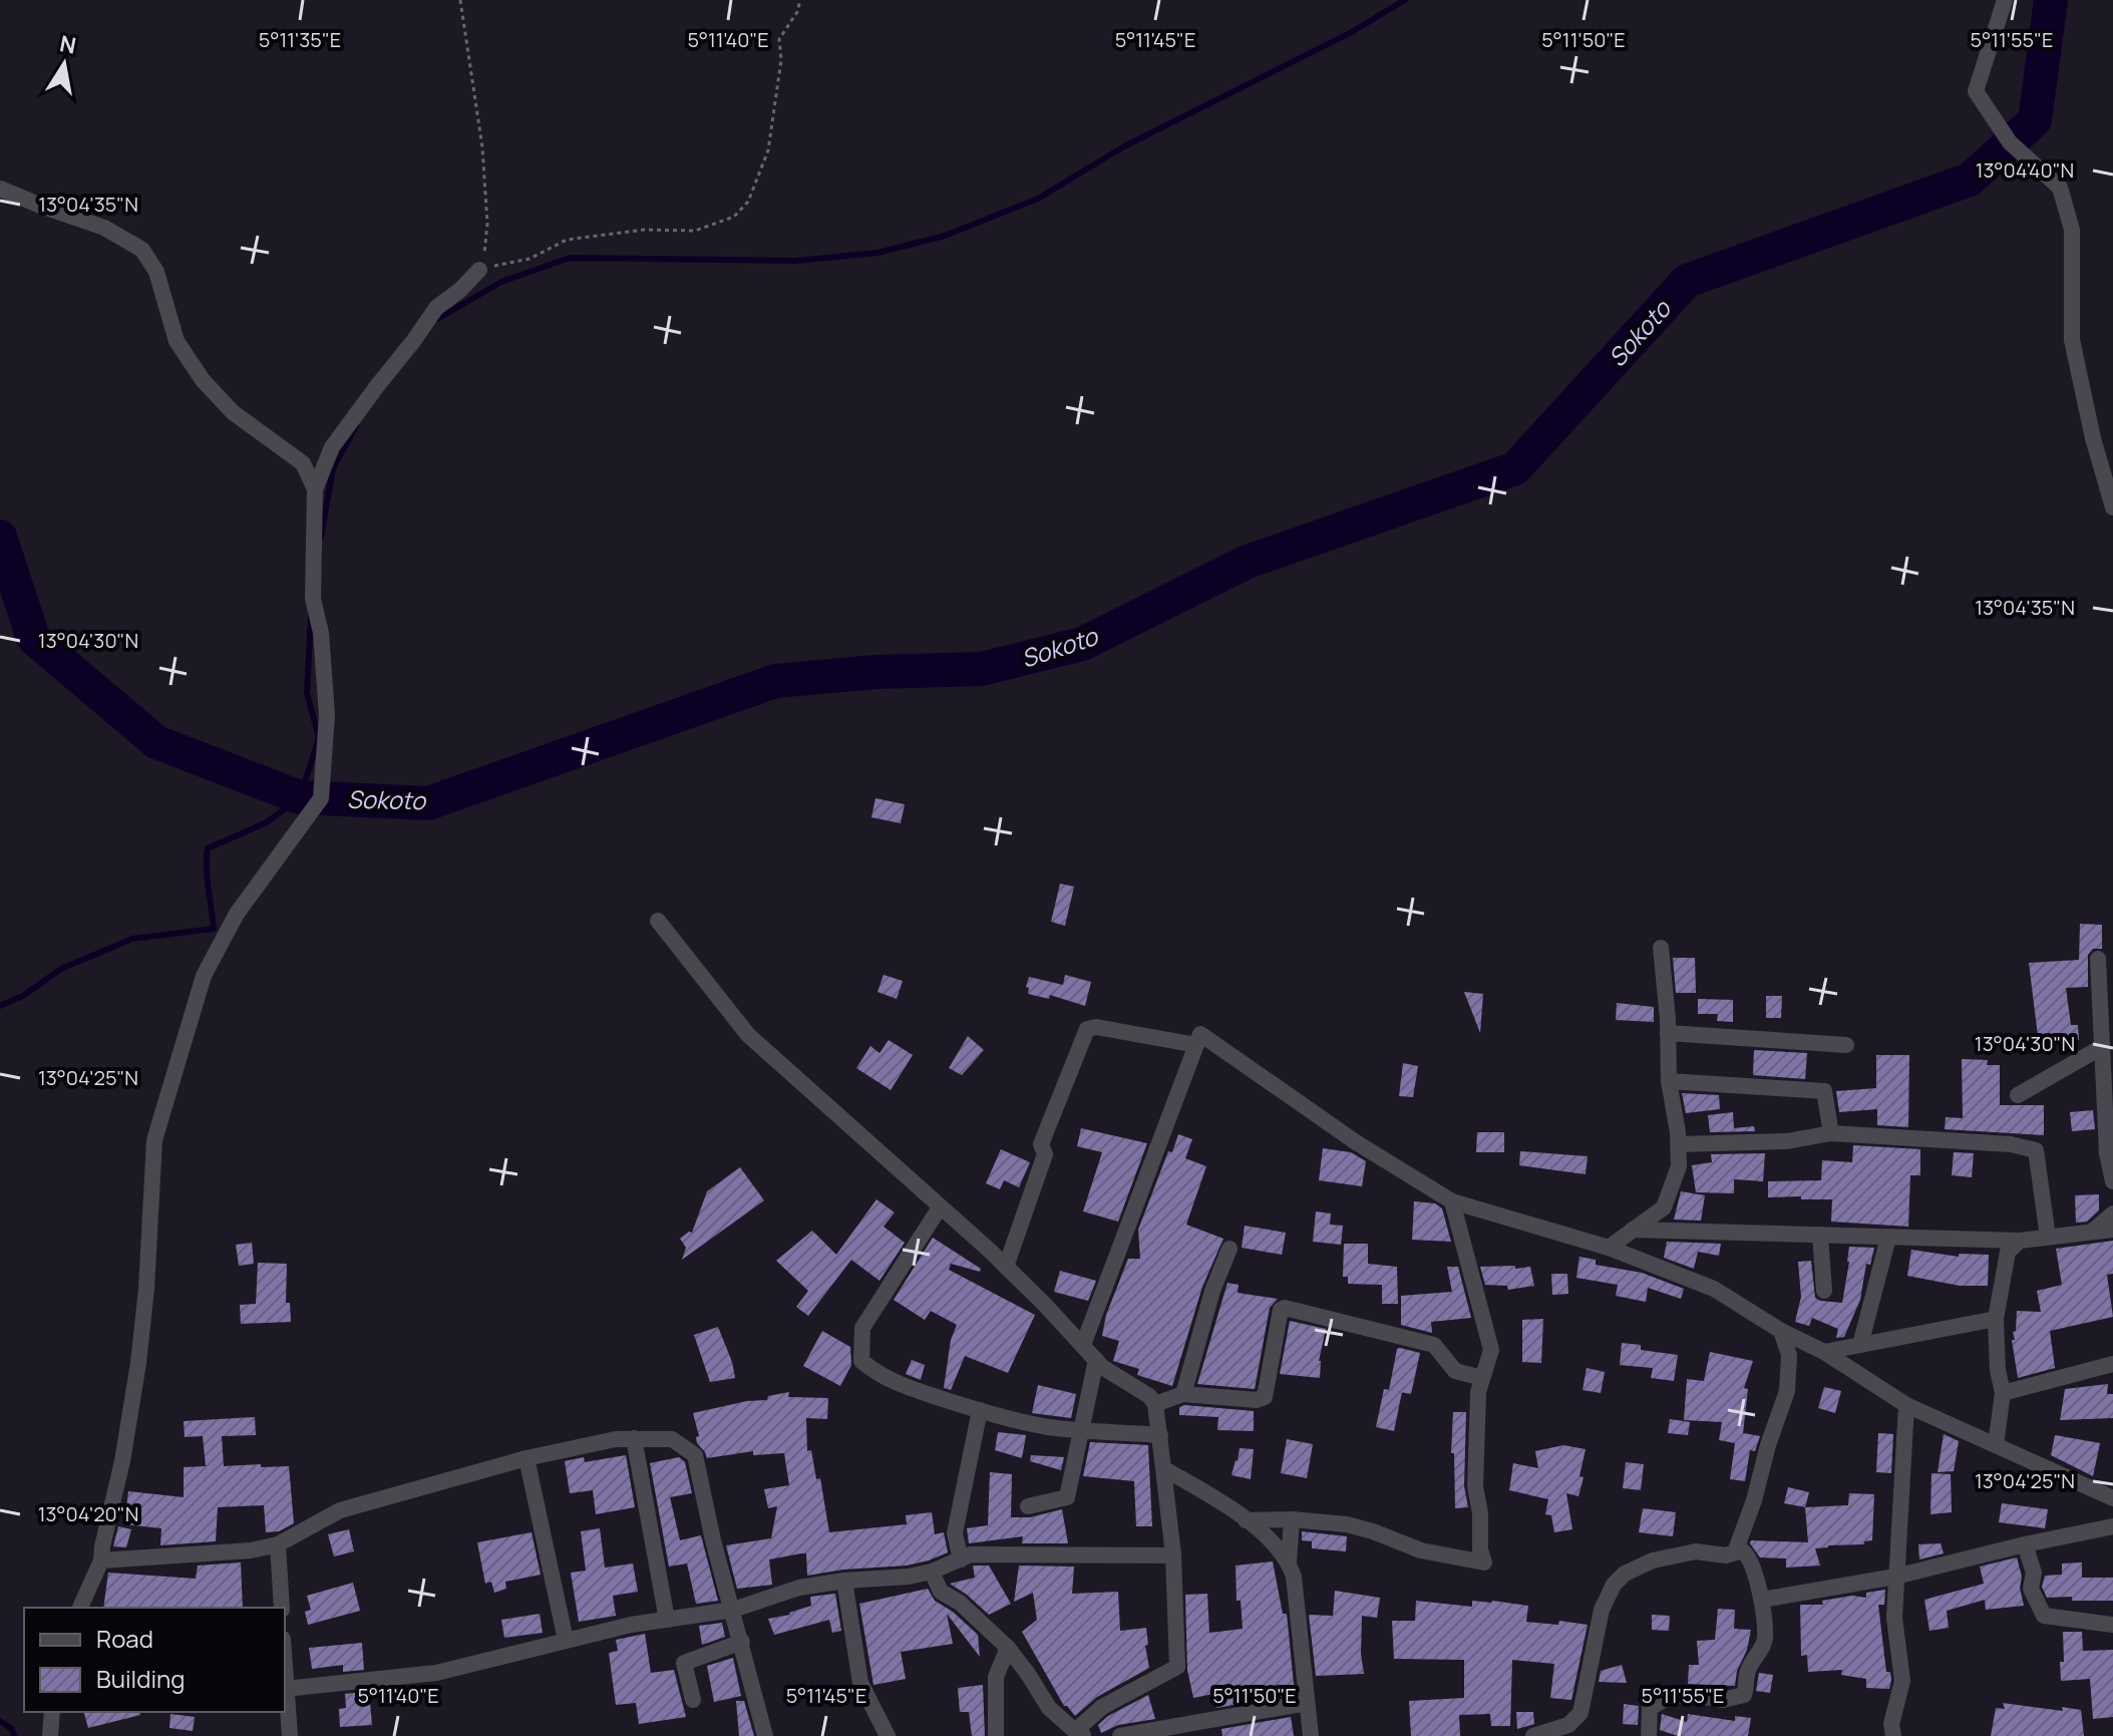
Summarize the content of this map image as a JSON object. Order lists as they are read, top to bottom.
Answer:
{
  "water": ["Sokoto"],
  "legend": ["Road", "Building"],
  "north": "top",
  "coordinates": [
    "5°11'35\"E",
    "5°11'40\"E",
    "5°11'45\"E",
    "5°11'50\"E",
    "5°11'55\"E",
    "13°04'40\"N",
    "13°04'35\"N",
    "13°04'30\"N",
    "13°04'25\"N",
    "13°04'20\"N"
  ]
}
